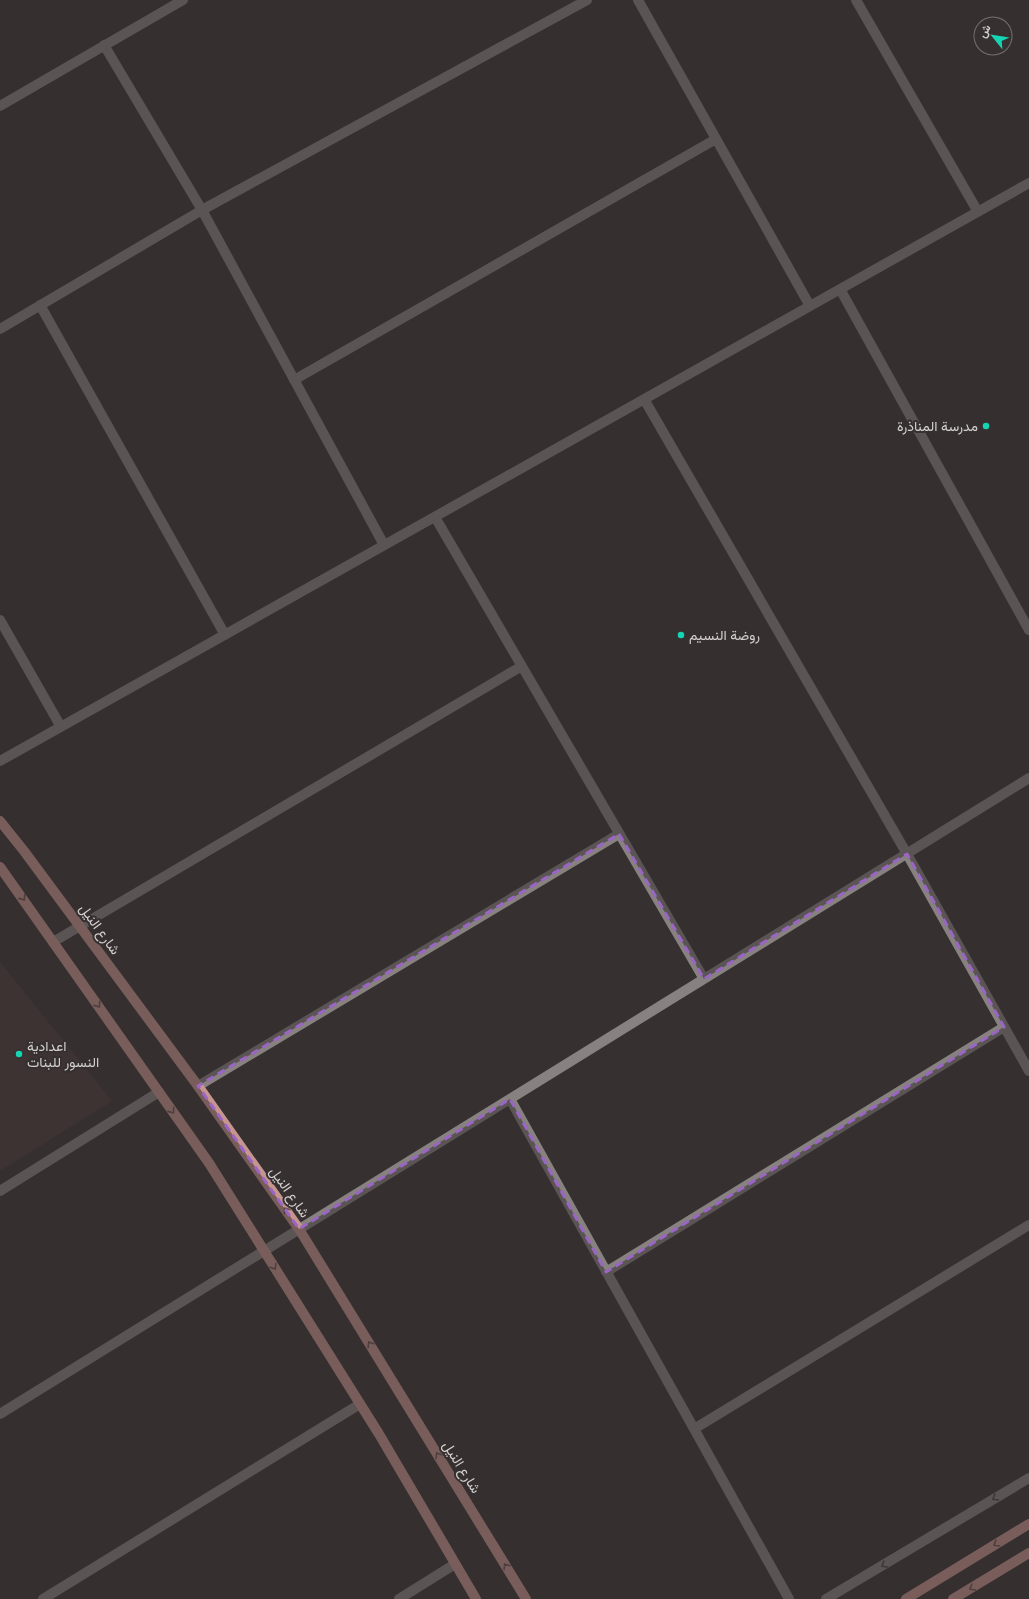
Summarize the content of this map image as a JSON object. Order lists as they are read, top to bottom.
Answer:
{
  "streets": {
    "main road": ["شارع النيل"]
  },
  "places": ["مدرسة المناذرة", "روضة النسيم", "اعدادية النسور للبنات"],
  "north": "top left"
}
